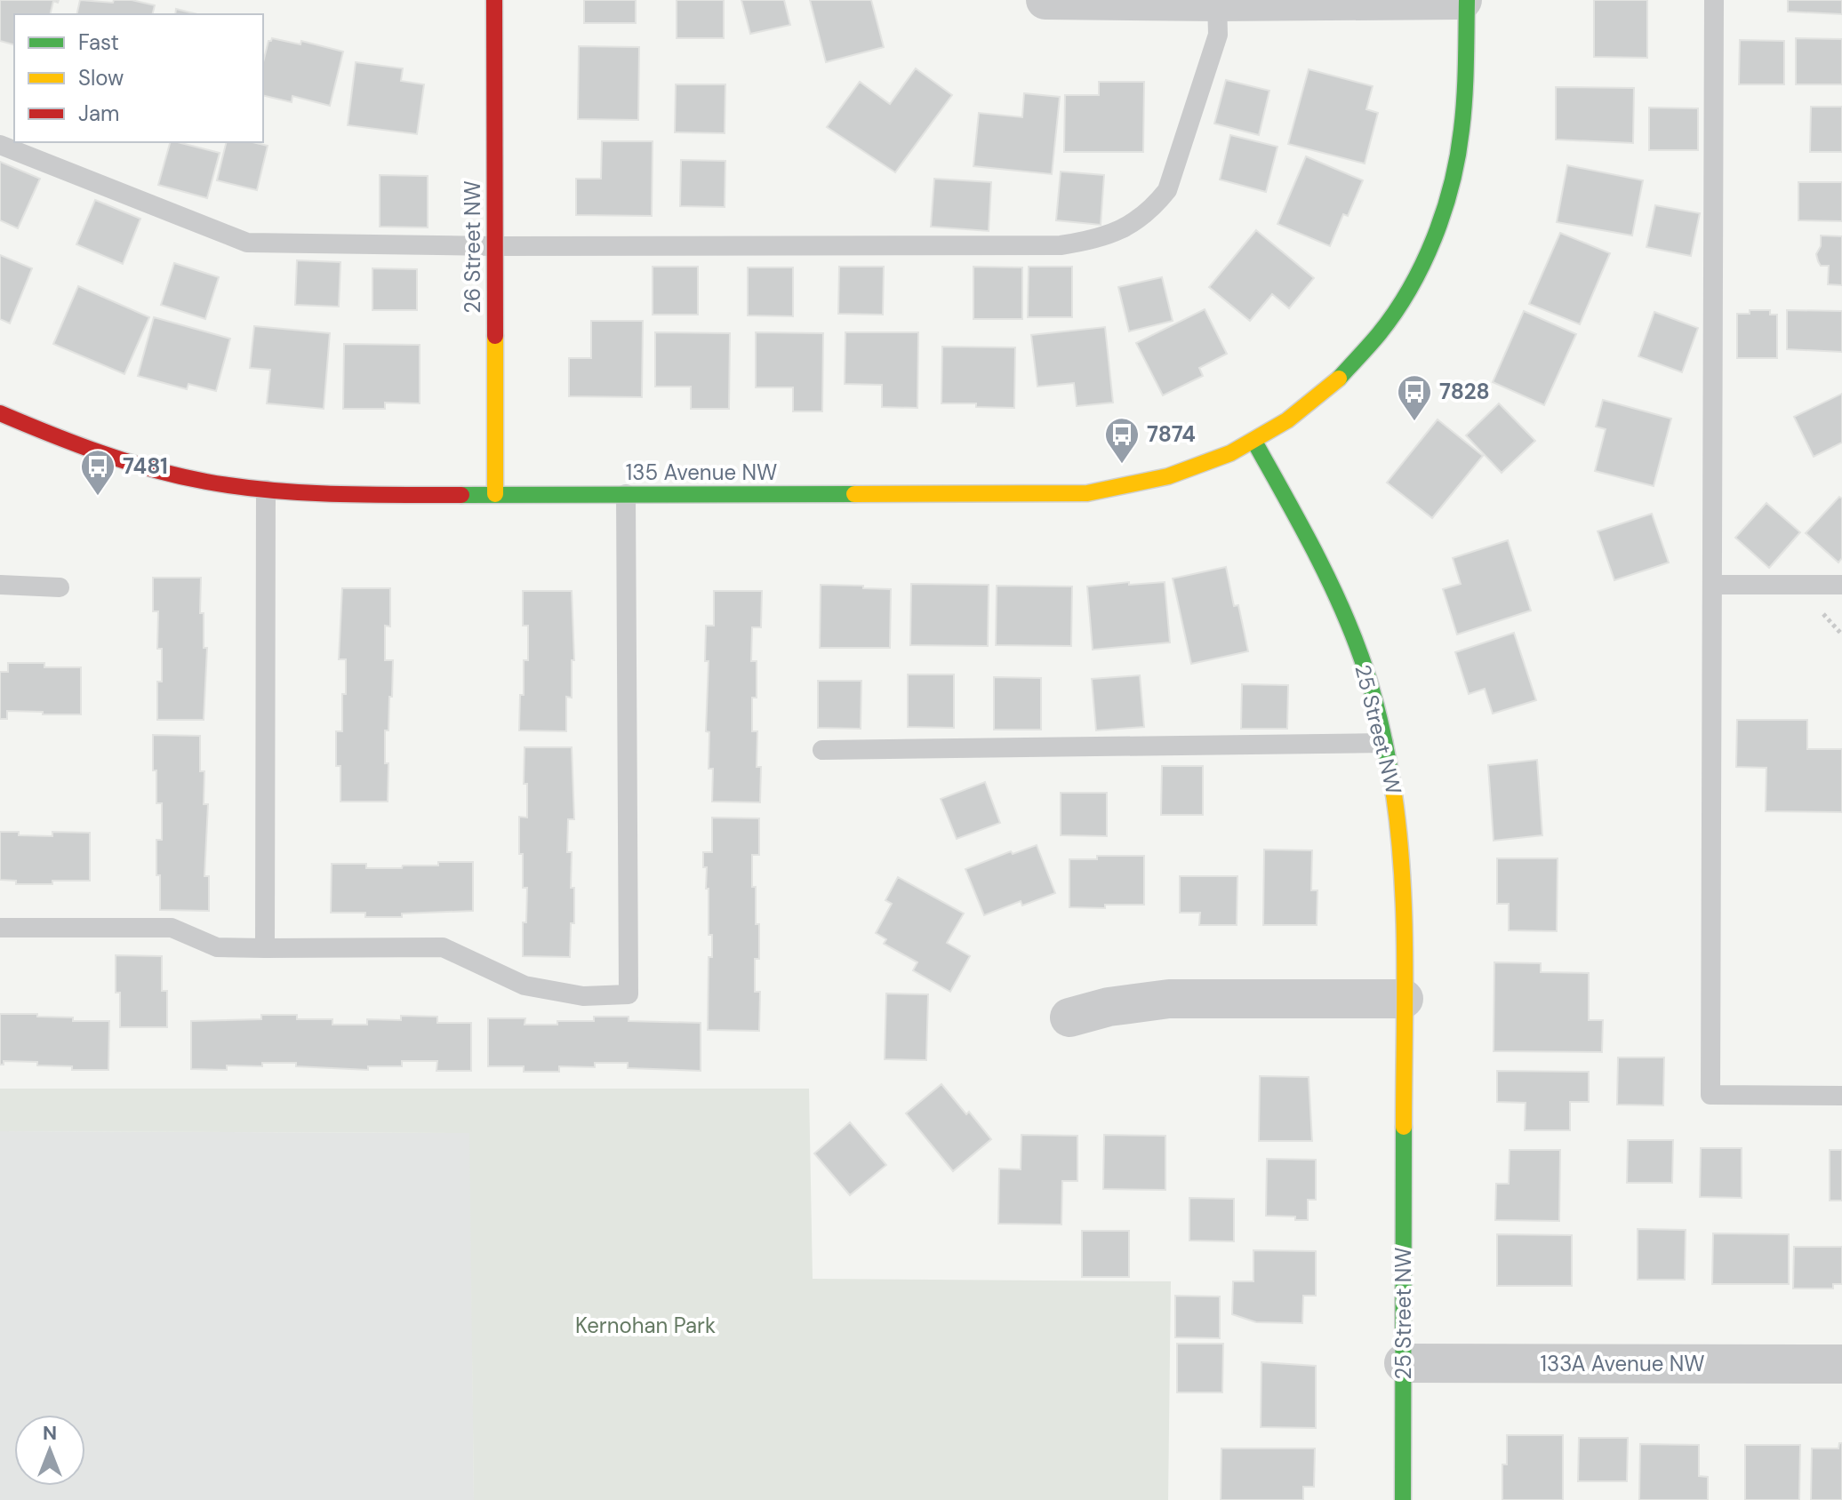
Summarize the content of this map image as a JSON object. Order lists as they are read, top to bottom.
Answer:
{
  "streets": {
    "street": [
      "26 Street NW",
      "135 Avenue NW",
      "25 Street NW",
      "133A Avenue NW"
    ]
  },
  "crossings": [
    ["26 Street NW", "135 Avenue NW"],
    ["135 Avenue NW", "25 Street NW"],
    ["25 Street NW", "133A Avenue NW"]
  ],
  "parks": ["Kernohan Park"],
  "places": {
    "bus stop": ["7828", "7874", "7481"]
  },
  "legend": ["Fast", "Slow", "Jam"],
  "north": "top"
}
